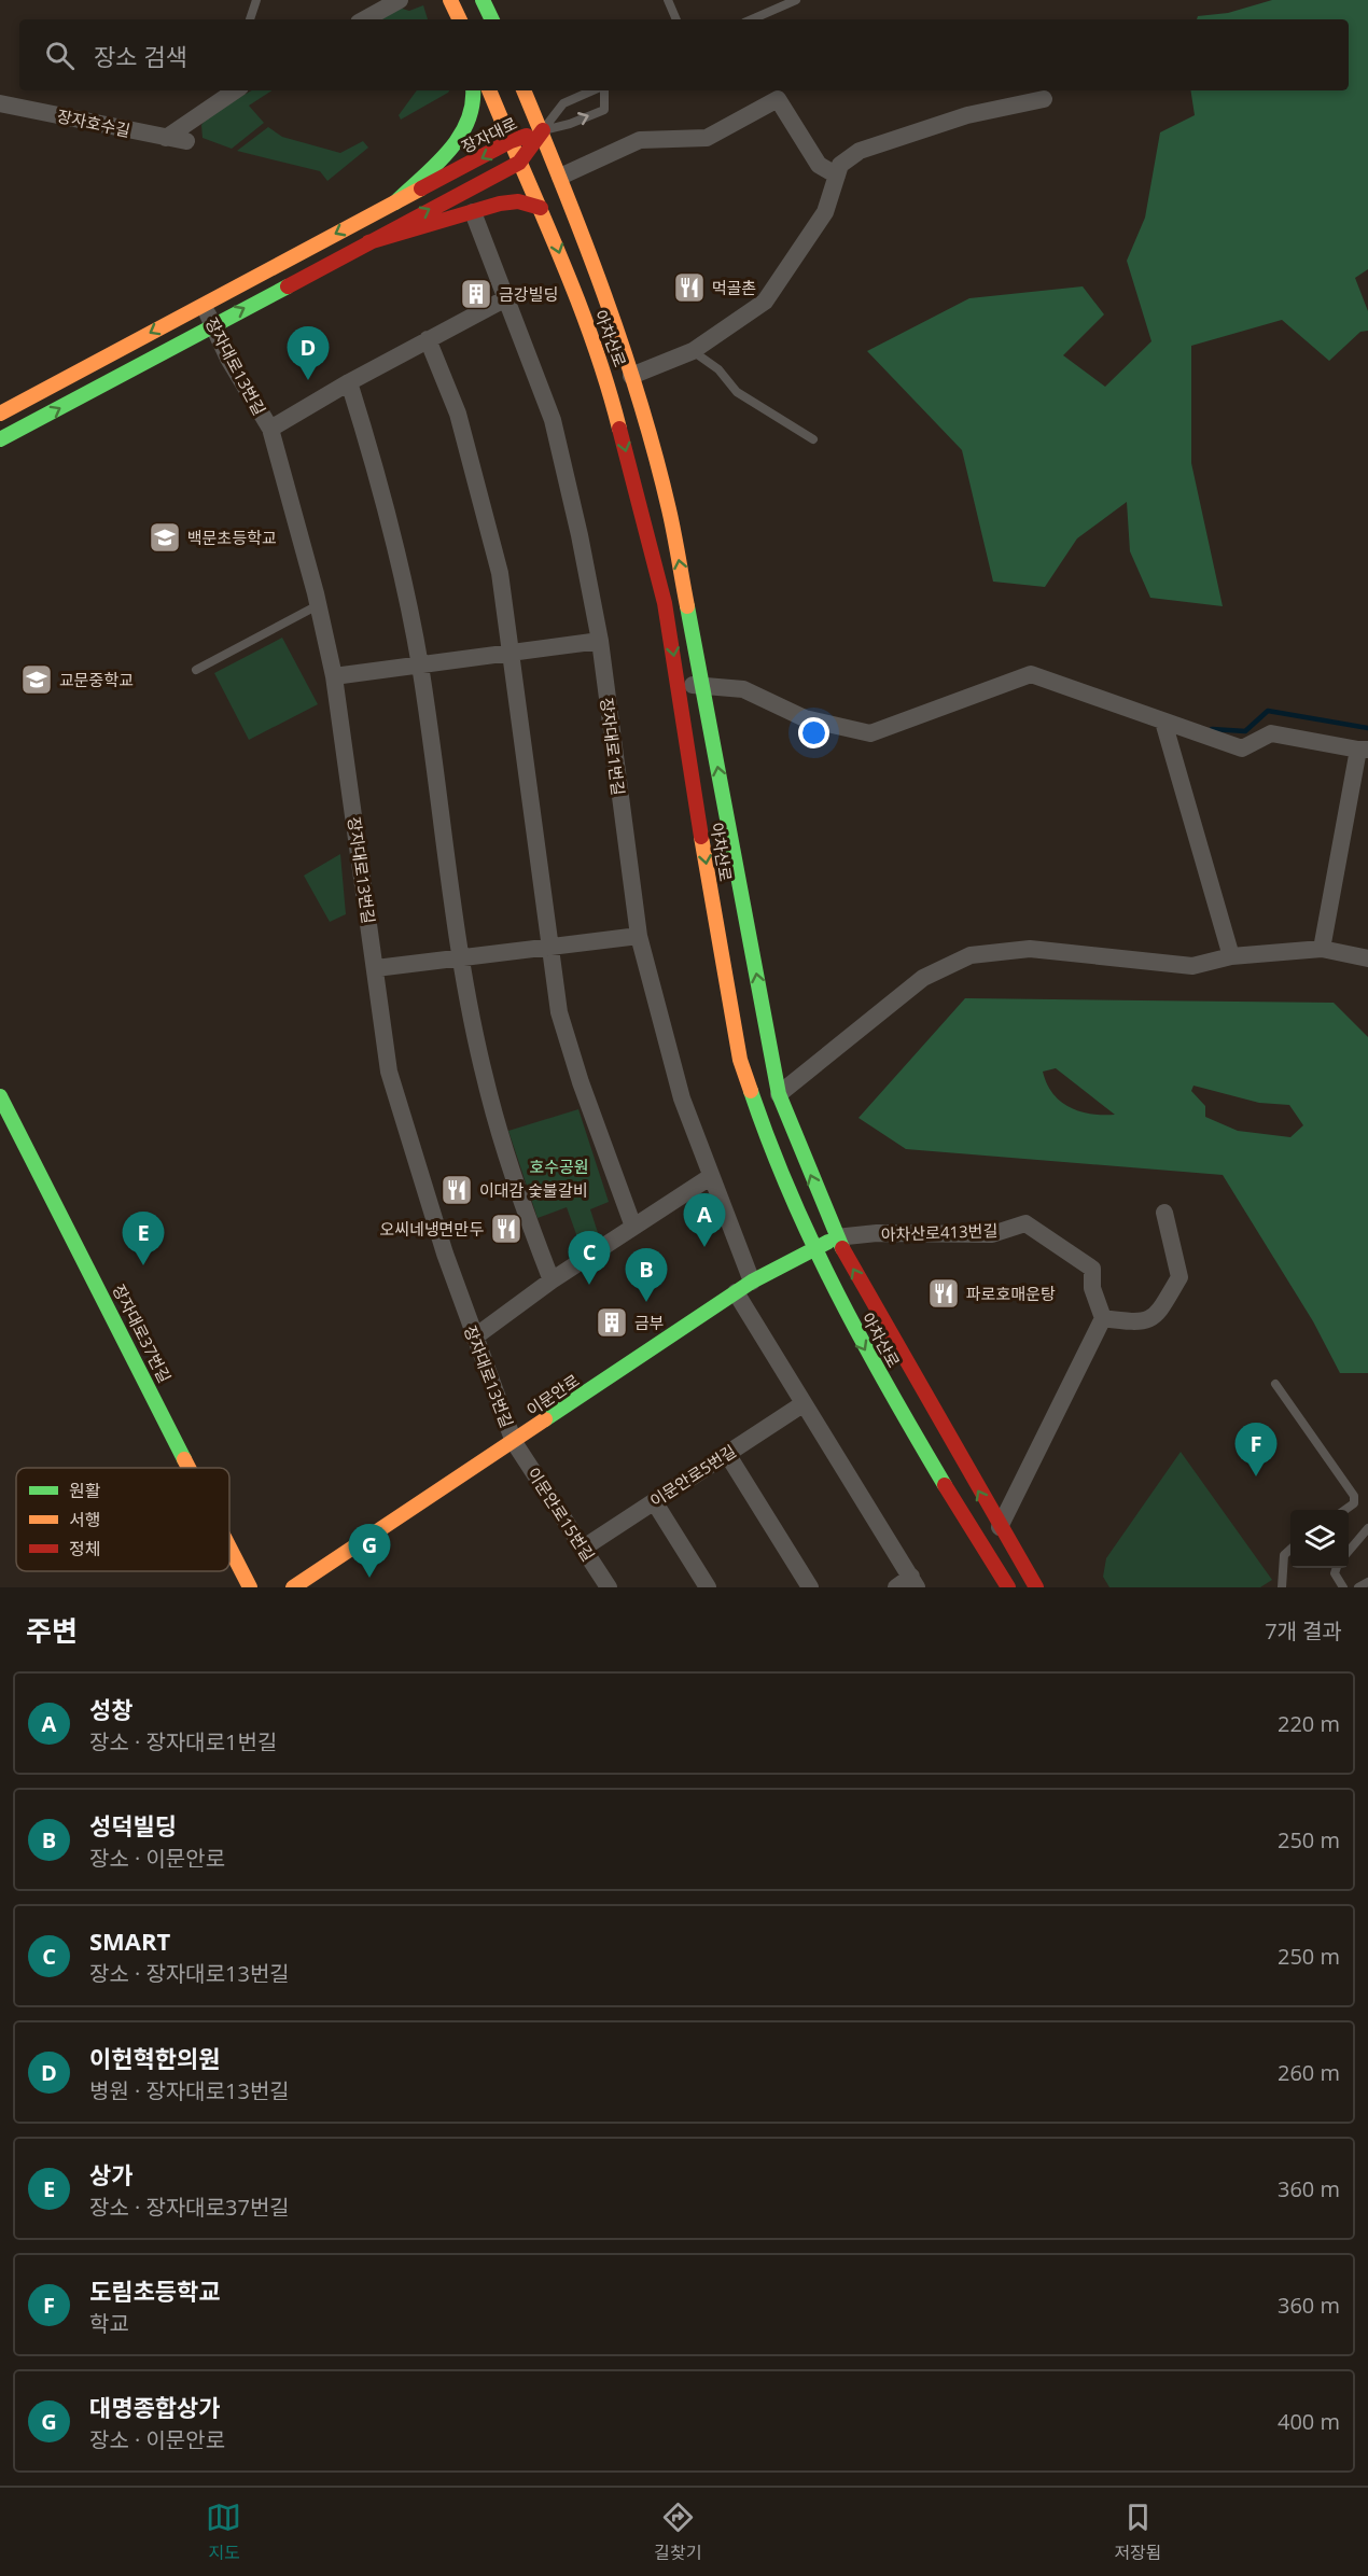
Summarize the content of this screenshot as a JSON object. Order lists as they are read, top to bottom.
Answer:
{
  "streets": {
    "main road": [
      "장자대로",
      "아차산로",
      "장자대로37번길",
      "이문안로"
    ],
    "street": [
      "장자호수길",
      "장자대로13번길",
      "장자대로1번길",
      "아차산로413번길",
      "이문안로5번길",
      "이문안로15번길"
    ]
  },
  "crossings": [
    ["장자대로", "아차산로"],
    ["장자대로", "장자대로13번길"],
    ["아차산로", "아차산로413번길"],
    ["아차산로", "이문안로"],
    ["장자대로13번길", "이문안로"],
    ["장자대로13번길", "이문안로15번길"],
    ["장자대로1번길", "이문안로"],
    ["아차산로413번길", "이문안로"],
    ["이문안로", "이문안로15번길"],
    ["이문안로5번길", "이문안로15번길"]
  ],
  "parks": ["호수공원"],
  "places": {
    "restaurant": [
      "먹골촌",
      "이대감 숯불갈비",
      "오씨네냉면만두",
      "파로호매운탕"
    ],
    "building": ["금강빌딩", "금부"],
    "school or university": ["백문초등학교", "교문중학교"]
  },
  "legend": ["원활", "서행", "정체"],
  "page": {
    "search": "장소 검색",
    "pins": [
      "D",
      "A",
      "E",
      "C",
      "B",
      "F",
      "G"
    ],
    "heading": ["주변", "7개 결과"],
    "list": [
      {
        "mark": "A",
        "name": "성창",
        "note": "장소 · 장자대로1번길",
        "value": "220 m"
      },
      {
        "mark": "B",
        "name": "성덕빌딩",
        "note": "장소 · 이문안로",
        "value": "250 m"
      },
      {
        "mark": "C",
        "name": "SMART",
        "note": "장소 · 장자대로13번길",
        "value": "250 m"
      },
      {
        "mark": "D",
        "name": "이헌혁한의원",
        "note": "병원 · 장자대로13번길",
        "value": "260 m"
      },
      {
        "mark": "E",
        "name": "상가",
        "note": "장소 · 장자대로37번길",
        "value": "360 m"
      },
      {
        "mark": "F",
        "name": "도림초등학교",
        "note": "학교",
        "value": "360 m"
      },
      {
        "mark": "G",
        "name": "대명종합상가",
        "note": "장소 · 이문안로",
        "value": "400 m"
      }
    ],
    "nav": ["지도", "길찾기", "저장됨"]
  }
}
